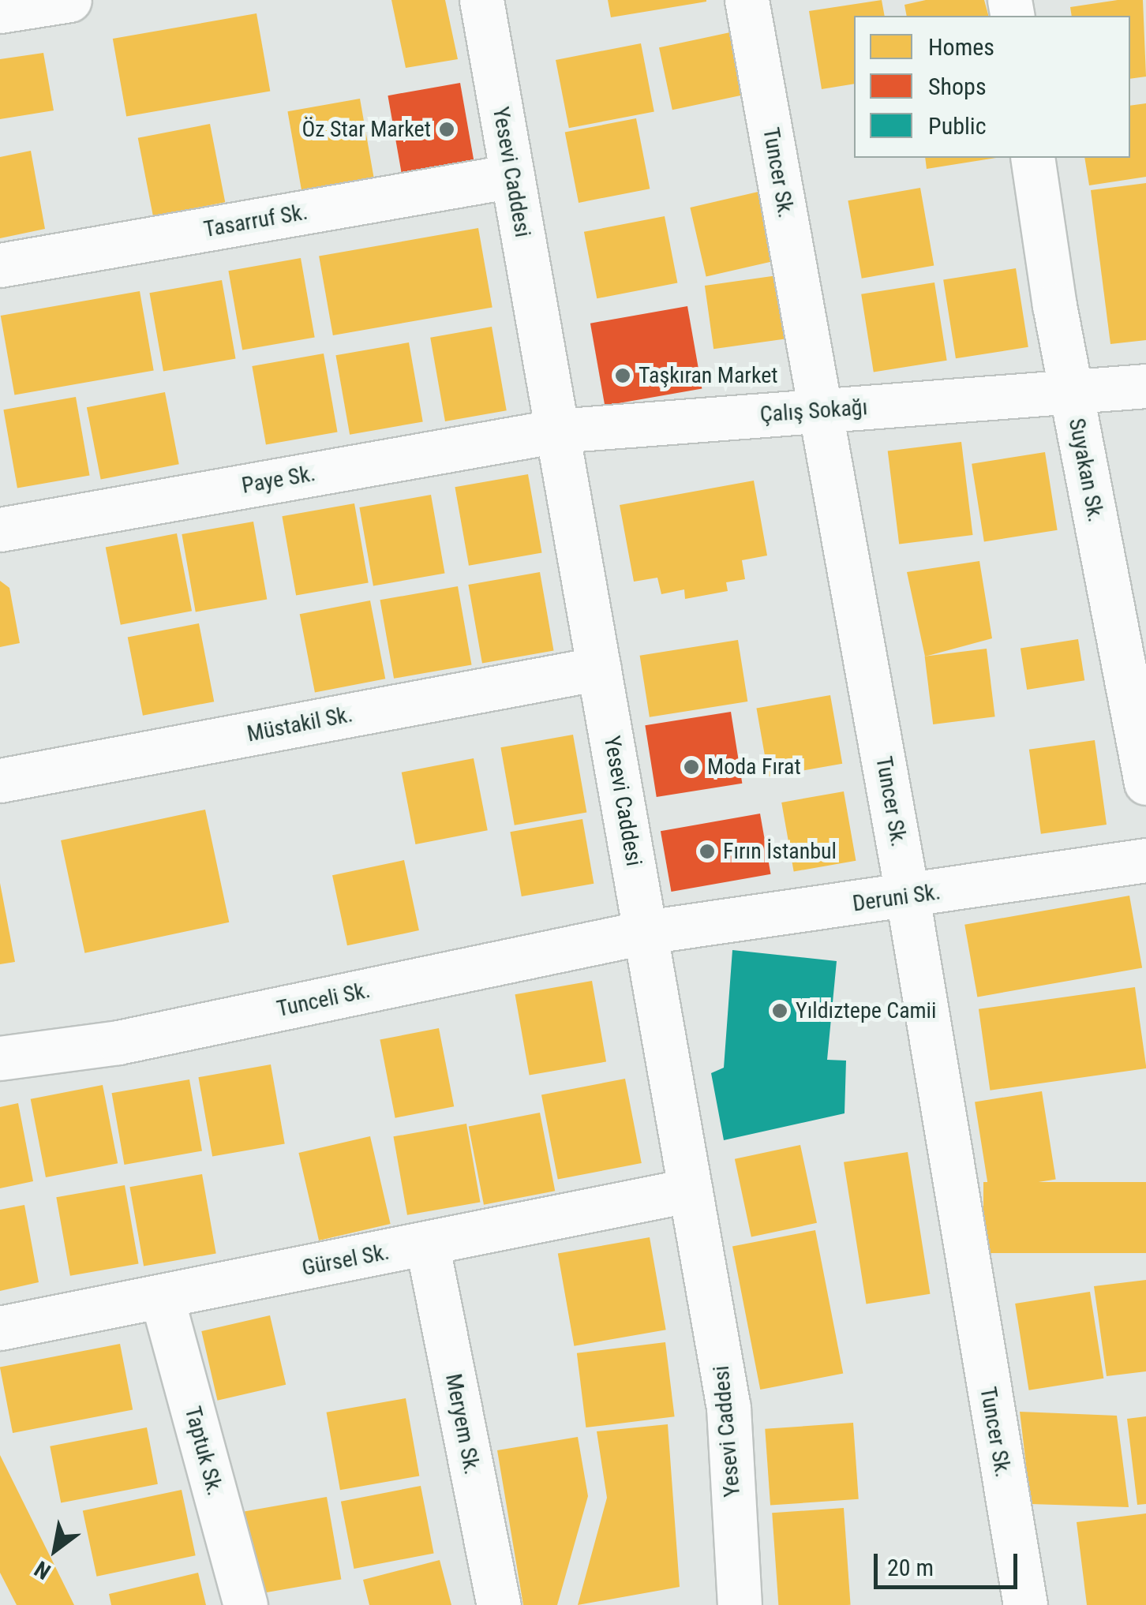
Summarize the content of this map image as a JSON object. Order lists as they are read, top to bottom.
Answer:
{
  "streets": {
    "street": [
      "Yesevi Caddesi",
      "Tuncer Sk.",
      "Tasarruf Sk.",
      "Çalış Sokağı",
      "Suyakan Sk.",
      "Paye Sk.",
      "Müstakil Sk.",
      "Deruni Sk.",
      "Tunceli Sk.",
      "Gürsel Sk.",
      "Meryem Sk.",
      "Taptuk Sk."
    ]
  },
  "crossings": [
    ["Yesevi Caddesi", "Tasarruf Sk."],
    ["Yesevi Caddesi", "Çalış Sokağı"],
    ["Yesevi Caddesi", "Paye Sk."],
    ["Yesevi Caddesi", "Müstakil Sk."],
    ["Yesevi Caddesi", "Deruni Sk."],
    ["Yesevi Caddesi", "Tunceli Sk."],
    ["Yesevi Caddesi", "Gürsel Sk."],
    ["Tuncer Sk.", "Çalış Sokağı"],
    ["Tuncer Sk.", "Deruni Sk."],
    ["Çalış Sokağı", "Suyakan Sk."],
    ["Çalış Sokağı", "Paye Sk."],
    ["Deruni Sk.", "Tunceli Sk."],
    ["Gürsel Sk.", "Meryem Sk."],
    ["Gürsel Sk.", "Taptuk Sk."]
  ],
  "places": [
    "Öz Star Market",
    "Taşkıran Market",
    "Moda Fırat",
    "Fırın İstanbul",
    "Yıldıztepe Camii"
  ],
  "legend": ["Homes", "Shops", "Public"],
  "scale_bar": "20 m",
  "north": "bottom left"
}
